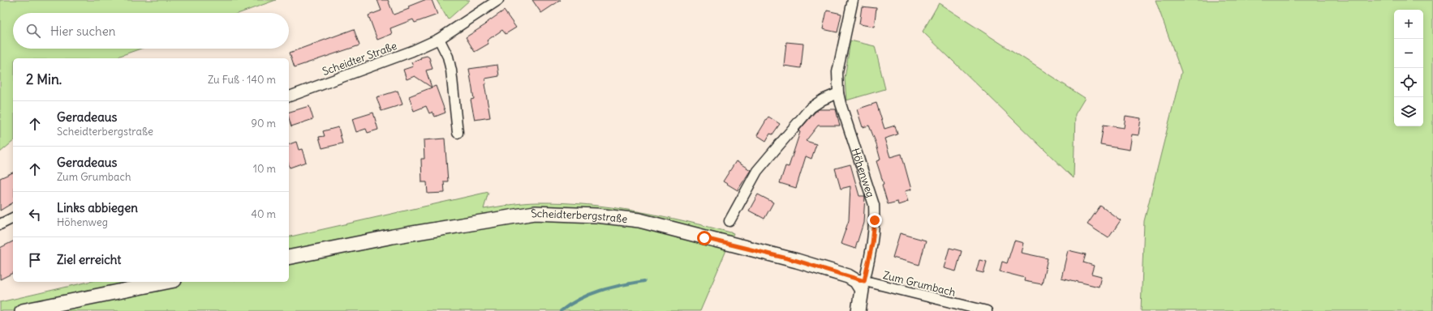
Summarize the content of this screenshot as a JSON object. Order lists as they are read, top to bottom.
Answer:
{
  "streets": {
    "street": [
      "Scheidter Straße",
      "Höhenweg",
      "Scheidterbergstraße",
      "Zum Grumbach"
    ]
  },
  "crossings": [
    ["Höhenweg", "Scheidterbergstraße"],
    ["Höhenweg", "Zum Grumbach"],
    ["Scheidterbergstraße", "Zum Grumbach"]
  ],
  "page": {
    "map_buttons": ["+", "−"],
    "search": "Hier suchen",
    "heading": ["2 Min.", "Zu Fuß · 140 m"],
    "list": [
      ["Geradeaus", "Scheidterbergstraße", "90 m"],
      ["Geradeaus", "Zum Grumbach", "10 m"],
      ["Links abbiegen", "Höhenweg", "40 m"],
      "Ziel erreicht"
    ]
  }
}
